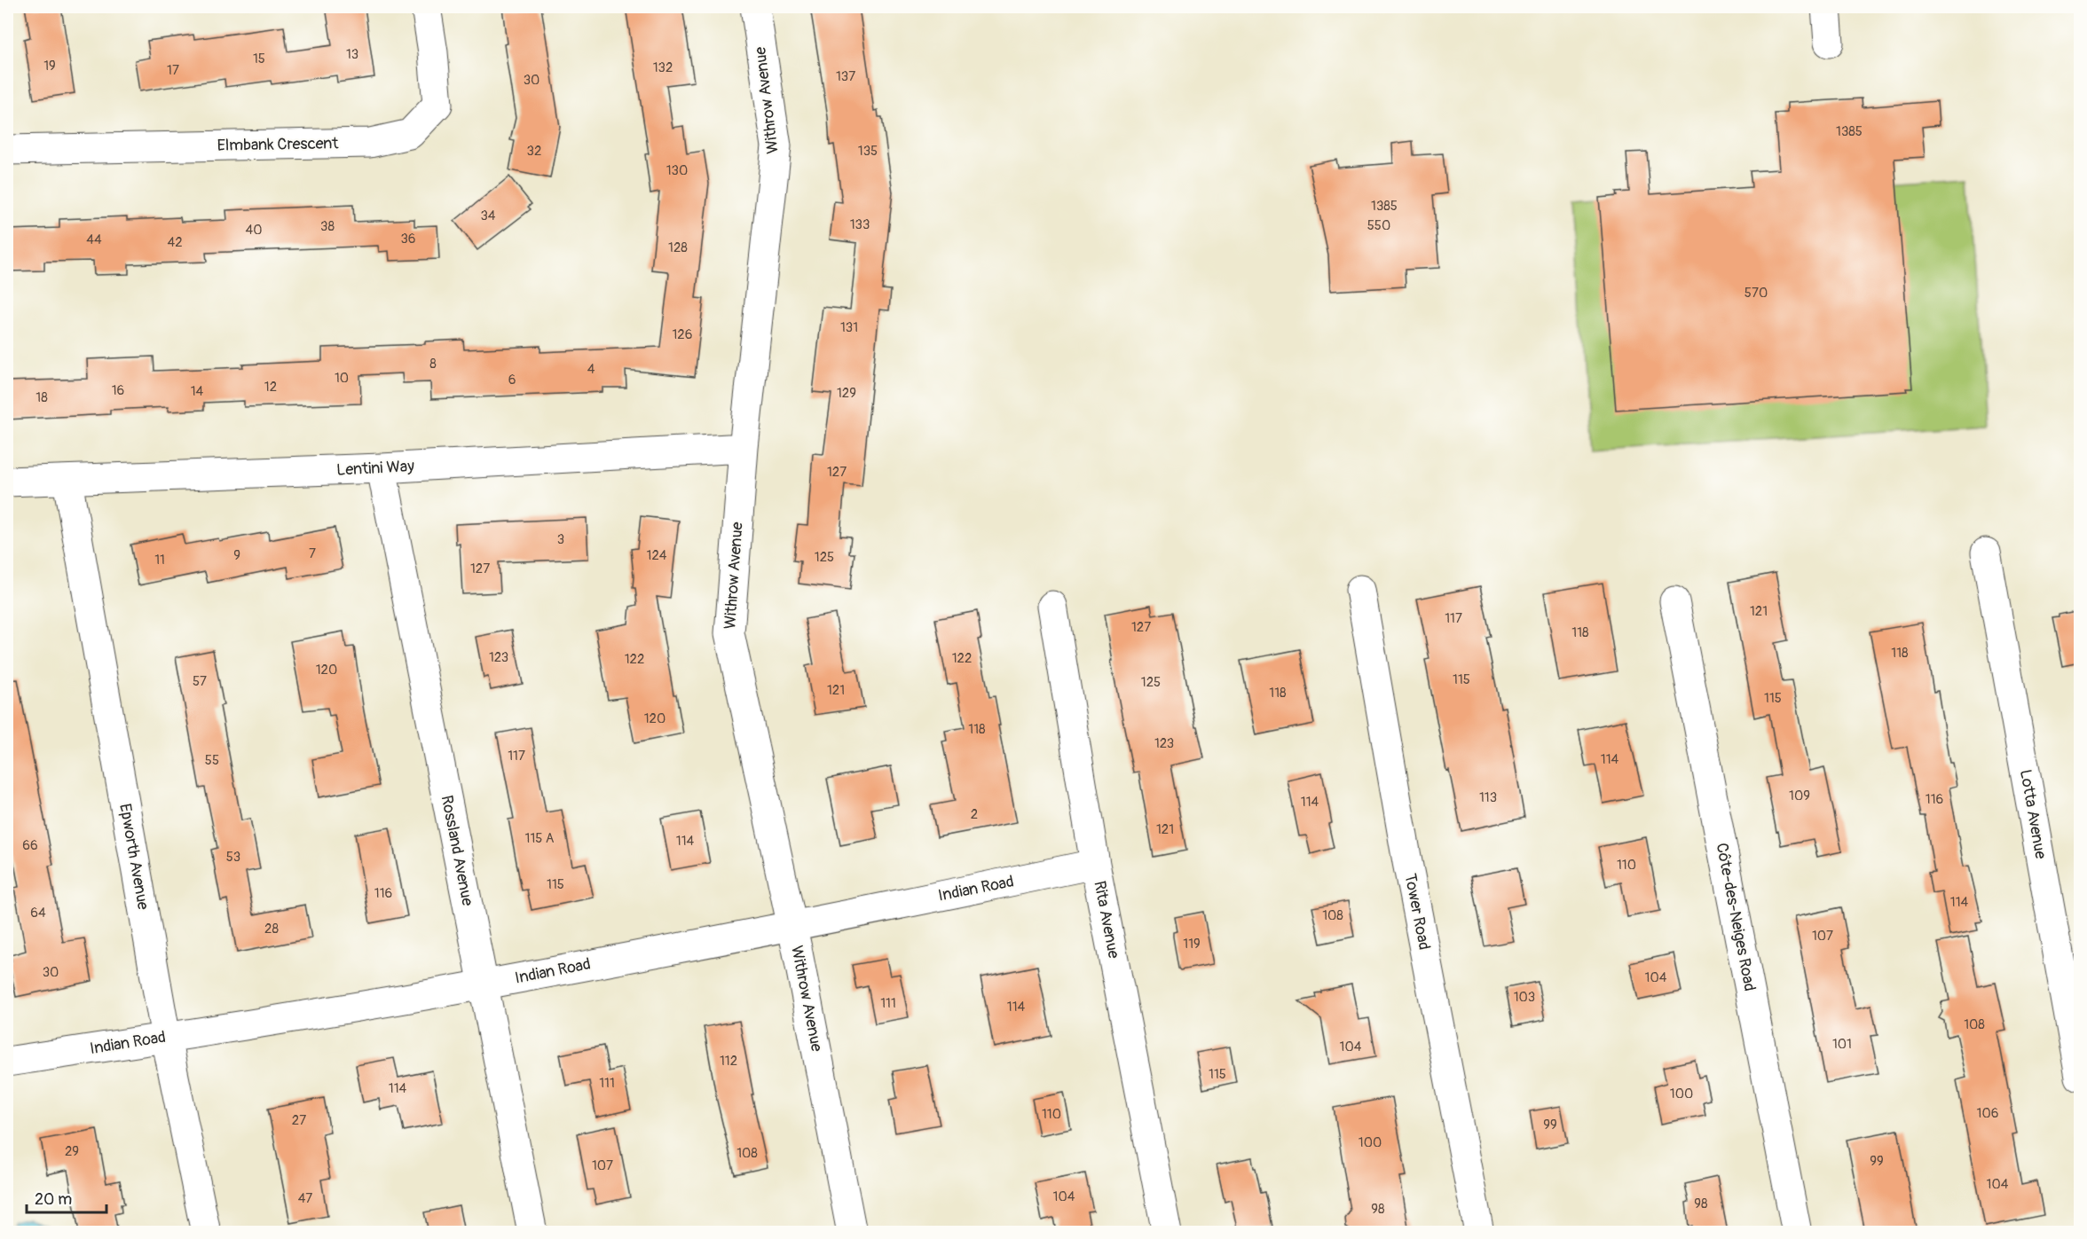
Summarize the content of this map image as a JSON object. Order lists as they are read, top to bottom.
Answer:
{
  "streets": {
    "street": [
      "Withrow Avenue",
      "Elmbank Crescent",
      "Lentini Way",
      "Lotta Avenue",
      "Rossland Avenue",
      "Epworth Avenue",
      "Indian Road",
      "Tower Road",
      "Côte-des-Neiges Road",
      "Rita Avenue"
    ]
  },
  "crossings": [
    ["Withrow Avenue", "Lentini Way"],
    ["Withrow Avenue", "Indian Road"],
    ["Lentini Way", "Rossland Avenue"],
    ["Lentini Way", "Epworth Avenue"],
    ["Rossland Avenue", "Indian Road"],
    ["Epworth Avenue", "Indian Road"],
    ["Indian Road", "Rita Avenue"]
  ],
  "house_numbers": [
    "13",
    "15",
    "19",
    "132",
    "17",
    "137",
    "30",
    "1385",
    "32",
    "135",
    "130",
    "1385",
    "34",
    "133",
    "550",
    "38",
    "40",
    "36",
    "44",
    "42",
    "128",
    "570",
    "131",
    "126",
    "8",
    "4",
    "10",
    "6",
    "12",
    "16",
    "14",
    "129",
    "18",
    "127",
    "3",
    "7",
    "9",
    "124",
    "125",
    "11",
    "127",
    "121",
    "117",
    "127",
    "118",
    "118",
    "123",
    "122",
    "122",
    "120",
    "115",
    "57",
    "125",
    "121",
    "118",
    "115",
    "120",
    "118",
    "123",
    "117",
    "114",
    "55",
    "109",
    "113",
    "116",
    "114",
    "2",
    "121",
    "115 A",
    "114",
    "66",
    "53",
    "110",
    "115",
    "116",
    "114",
    "64",
    "108",
    "28",
    "107",
    "119",
    "30",
    "104",
    "103",
    "111",
    "114",
    "108",
    "101",
    "104",
    "112",
    "115",
    "111",
    "114",
    "100",
    "106",
    "110",
    "27",
    "99",
    "100",
    "29",
    "108",
    "99",
    "107",
    "104",
    "104",
    "47",
    "98",
    "98"
  ],
  "scale_bar": "20 m"
}
